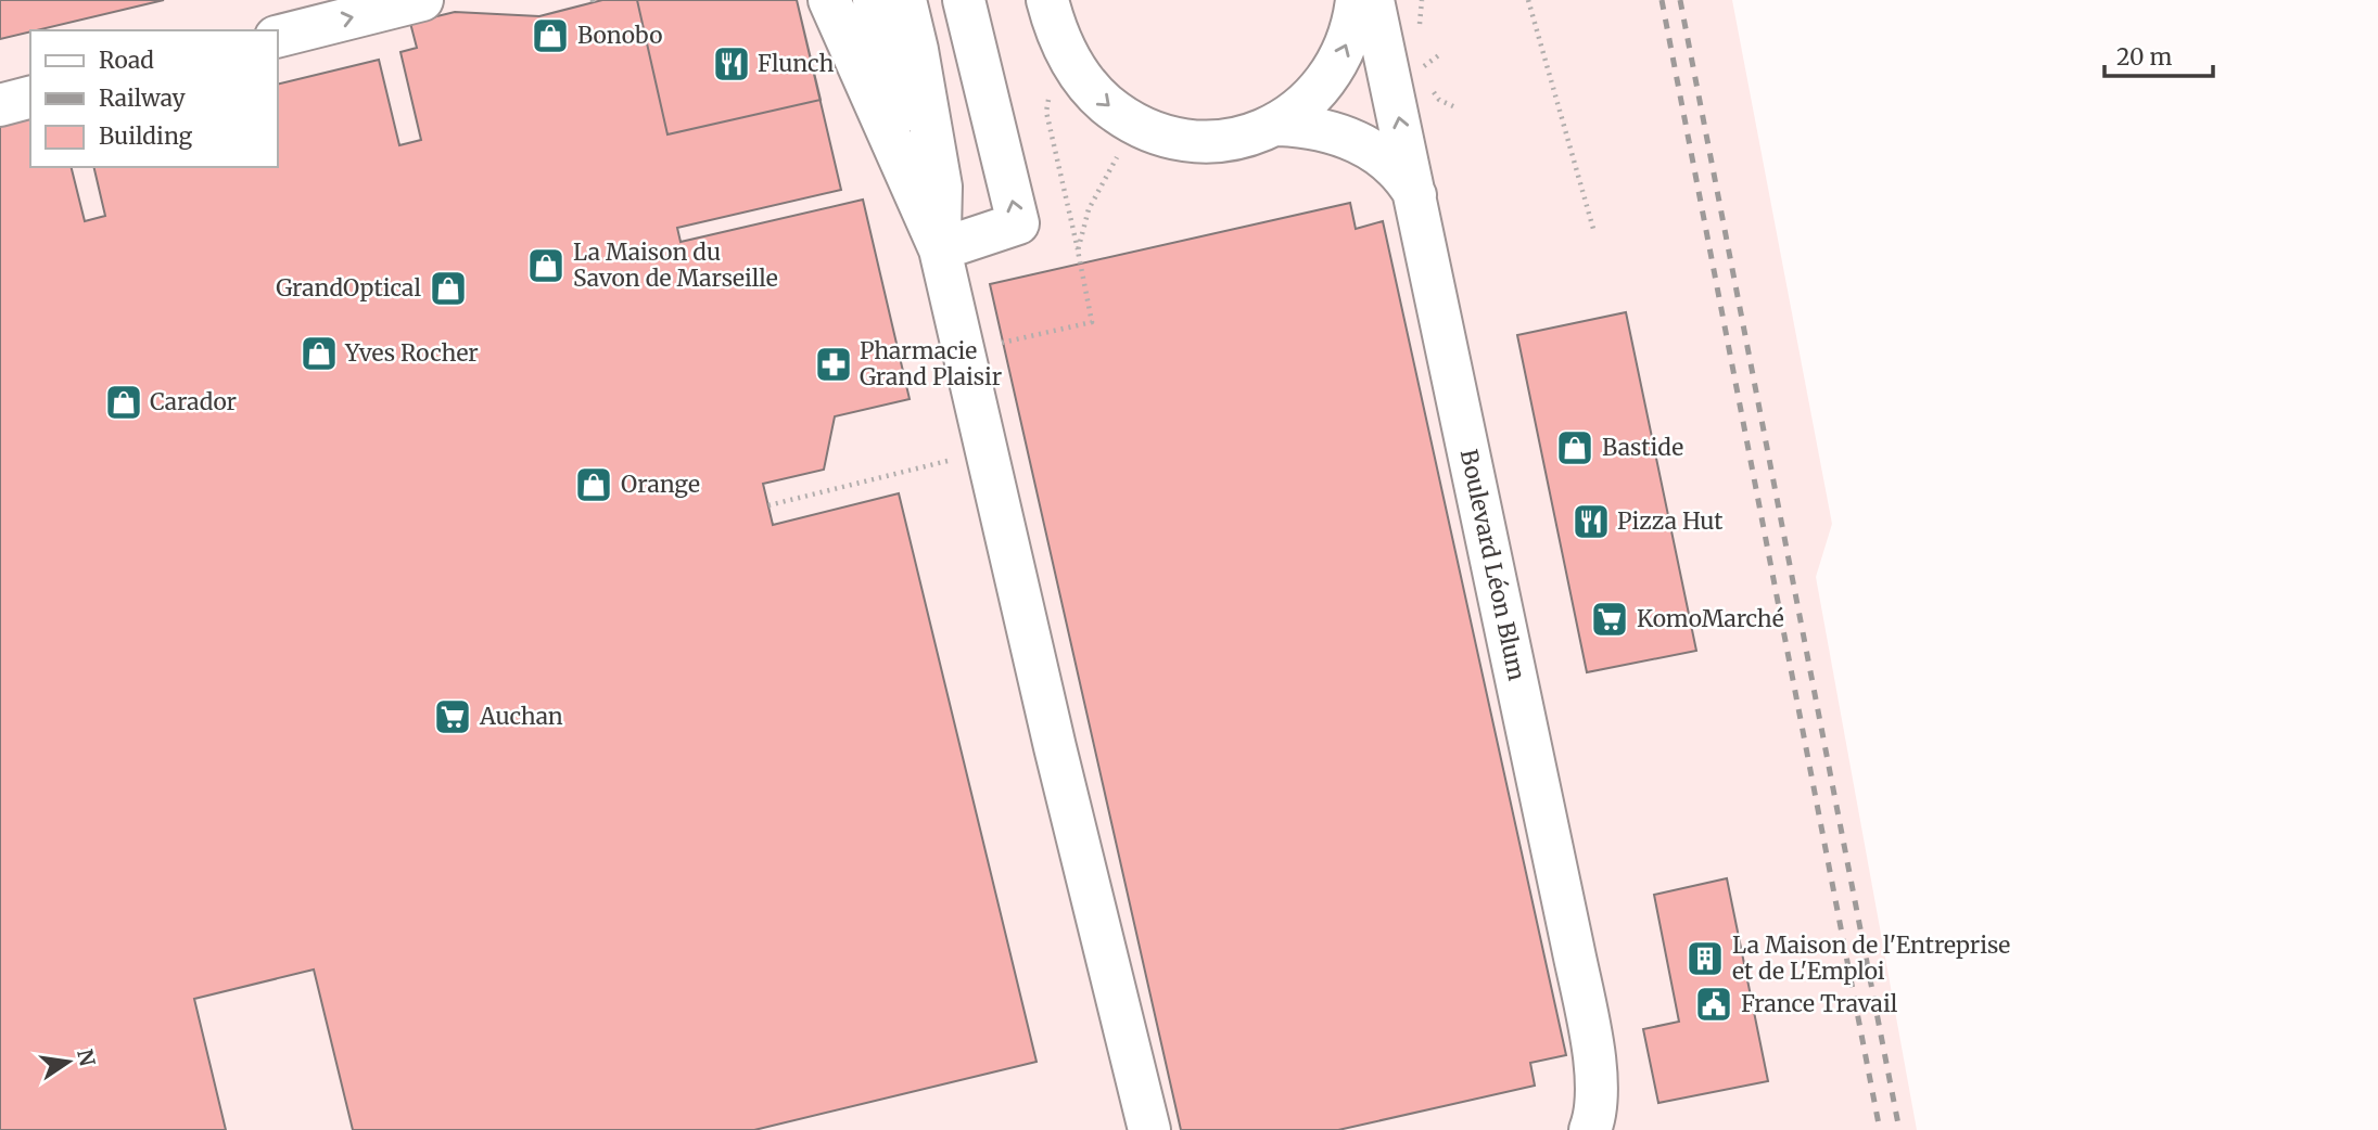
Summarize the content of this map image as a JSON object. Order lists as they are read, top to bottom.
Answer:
{
  "streets": {
    "street": ["Boulevard Léon Blum"]
  },
  "places": {
    "shop": [
      "Bonobo",
      "La Maison du Savon de Marseille",
      "GrandOptical",
      "Yves Rocher",
      "Carador",
      "Bastide",
      "Orange"
    ],
    "restaurant": ["Flunch", "Pizza Hut"],
    "pharmacy": ["Pharmacie Grand Plaisir"],
    "supermarket": ["KomoMarché", "Auchan"],
    "building": ["La Maison de l'Entreprise et de L'Emploi"],
    "public building": ["France Travail"]
  },
  "legend": ["Road", "Railway", "Building"],
  "scale_bar": "20 m",
  "north": "right"
}
